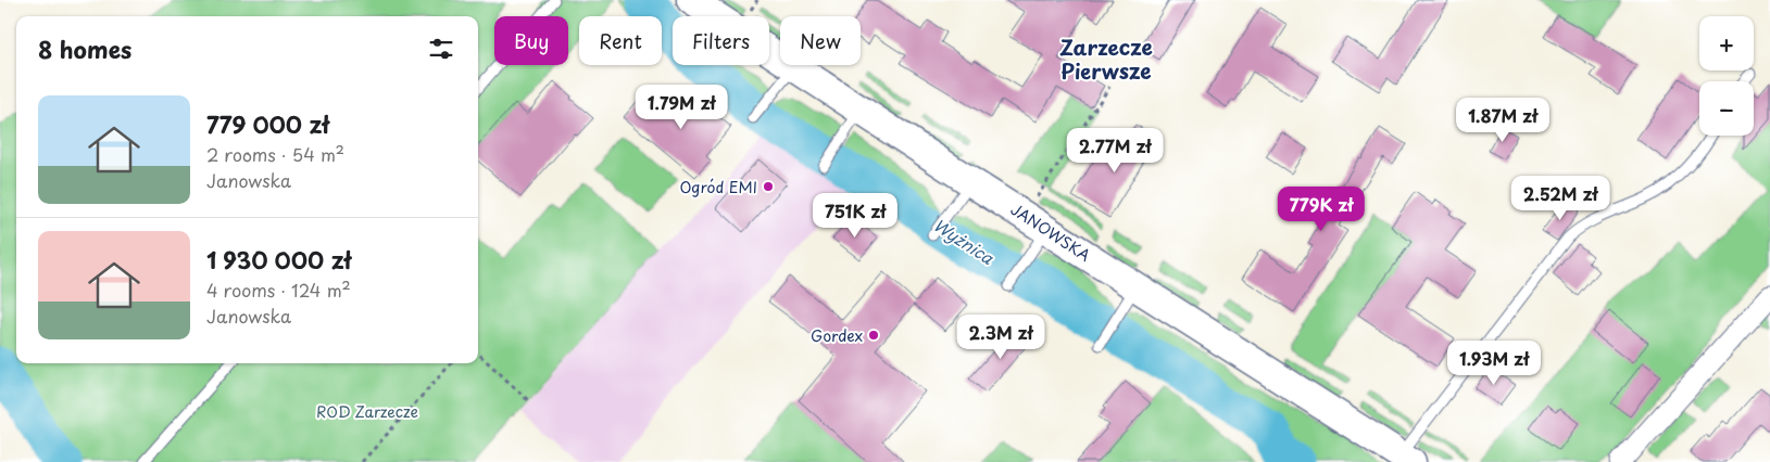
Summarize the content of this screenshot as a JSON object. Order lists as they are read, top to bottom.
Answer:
{
  "streets": {
    "street": ["JANOWSKA"]
  },
  "districts": ["Zarzecze Pierwsze"],
  "water": ["Wyżnica"],
  "parks": ["ROD Zarzecze"],
  "places": ["Ogród EMI", "Gordex"],
  "page": {
    "map_buttons": ["+", "−"],
    "chip": [
      "Buy",
      "Rent",
      "Filters",
      "New"
    ],
    "heading": "8 homes",
    "list": [
      {
        "name": "779 000 zł",
        "note": "2 rooms · 54 m² · Janowska"
      },
      {
        "name": "1 930 000 zł",
        "note": "4 rooms · 124 m² · Janowska"
      }
    ],
    "price": [
      "1.79M zł",
      "1.87M zł",
      "2.77M zł",
      "2.52M zł",
      "779K zł",
      "751K zł",
      "2.3M zł",
      "1.93M zł"
    ]
  }
}
